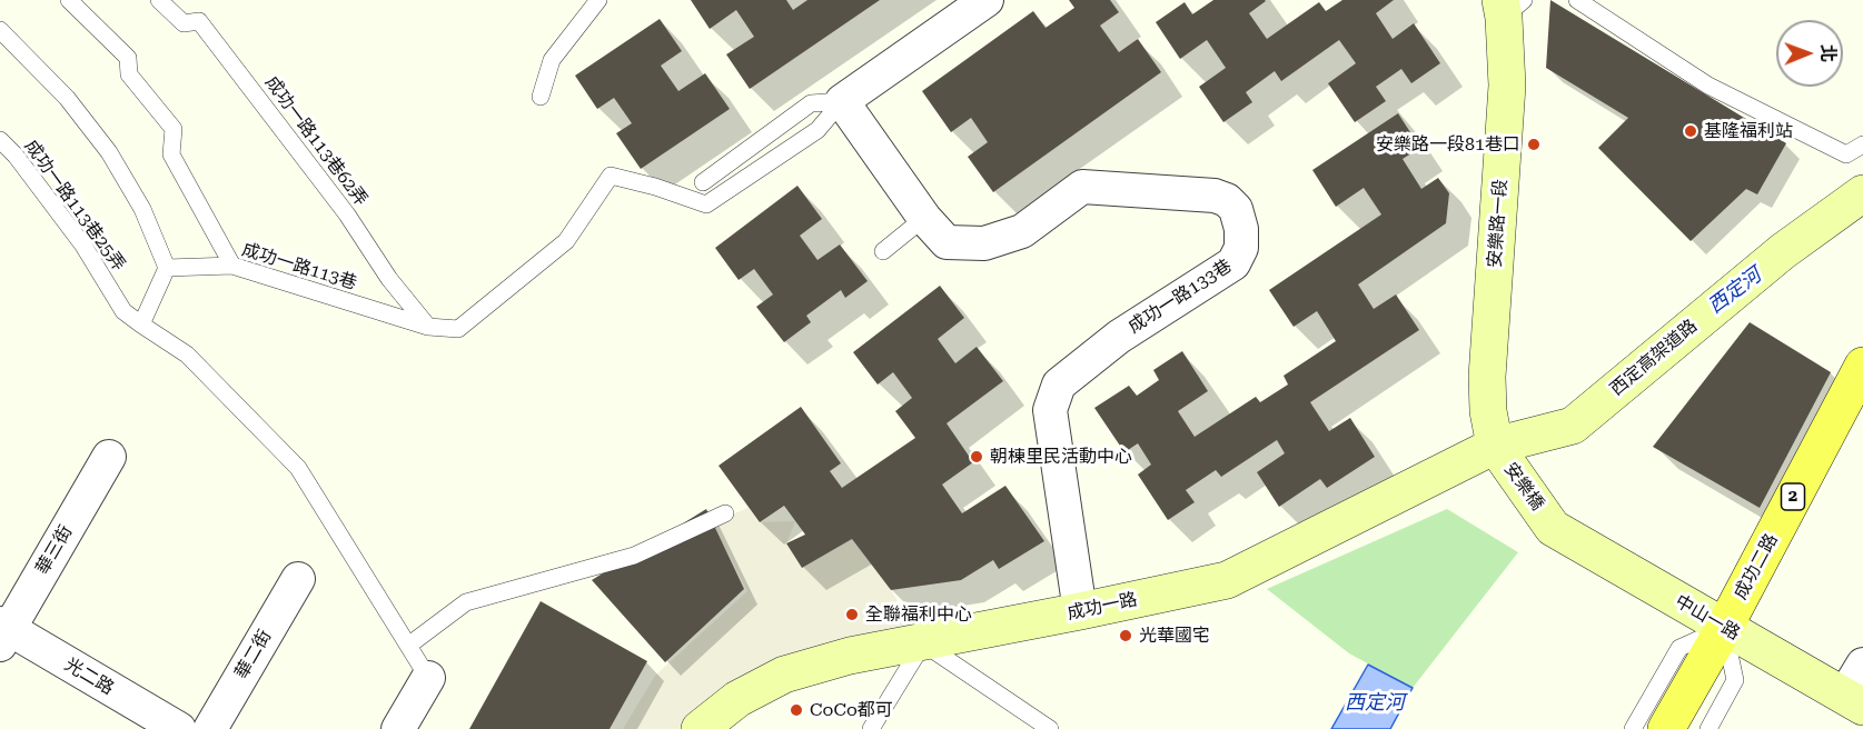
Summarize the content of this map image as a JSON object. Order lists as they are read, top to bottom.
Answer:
{
  "streets": {
    "main road": ["2", "成功二路"],
    "street": [
      "安樂路一段",
      "成功一路133巷",
      "西定高架道路",
      "安樂橋",
      "華三街",
      "成功一路",
      "中山一路",
      "華二街",
      "光二路"
    ],
    "lane": ["成功一路113巷62弄", "成功一路113巷25弄", "成功一路113巷"]
  },
  "crossings": [
    ["成功一路113巷62弄", "成功一路113巷"],
    ["安樂路一段", "西定高架道路"],
    ["安樂路一段", "安樂橋"],
    ["安樂路一段", "成功一路"],
    ["成功一路113巷", "成功一路133巷"],
    ["成功一路133巷", "成功一路"],
    ["西定高架道路", "安樂橋"],
    ["西定高架道路", "成功一路"],
    ["安樂橋", "成功一路"],
    ["安樂橋", "中山一路"],
    ["2", "成功二路"],
    ["2", "中山一路"],
    ["華三街", "光二路"],
    ["成功二路", "中山一路"]
  ],
  "water": ["西定河"],
  "places": [
    "基隆福利站",
    "安樂路一段81巷口",
    "朝棟里民活動中心",
    "全聯福利中心",
    "光華國宅",
    "CoCo都可"
  ],
  "north": "right"
}
